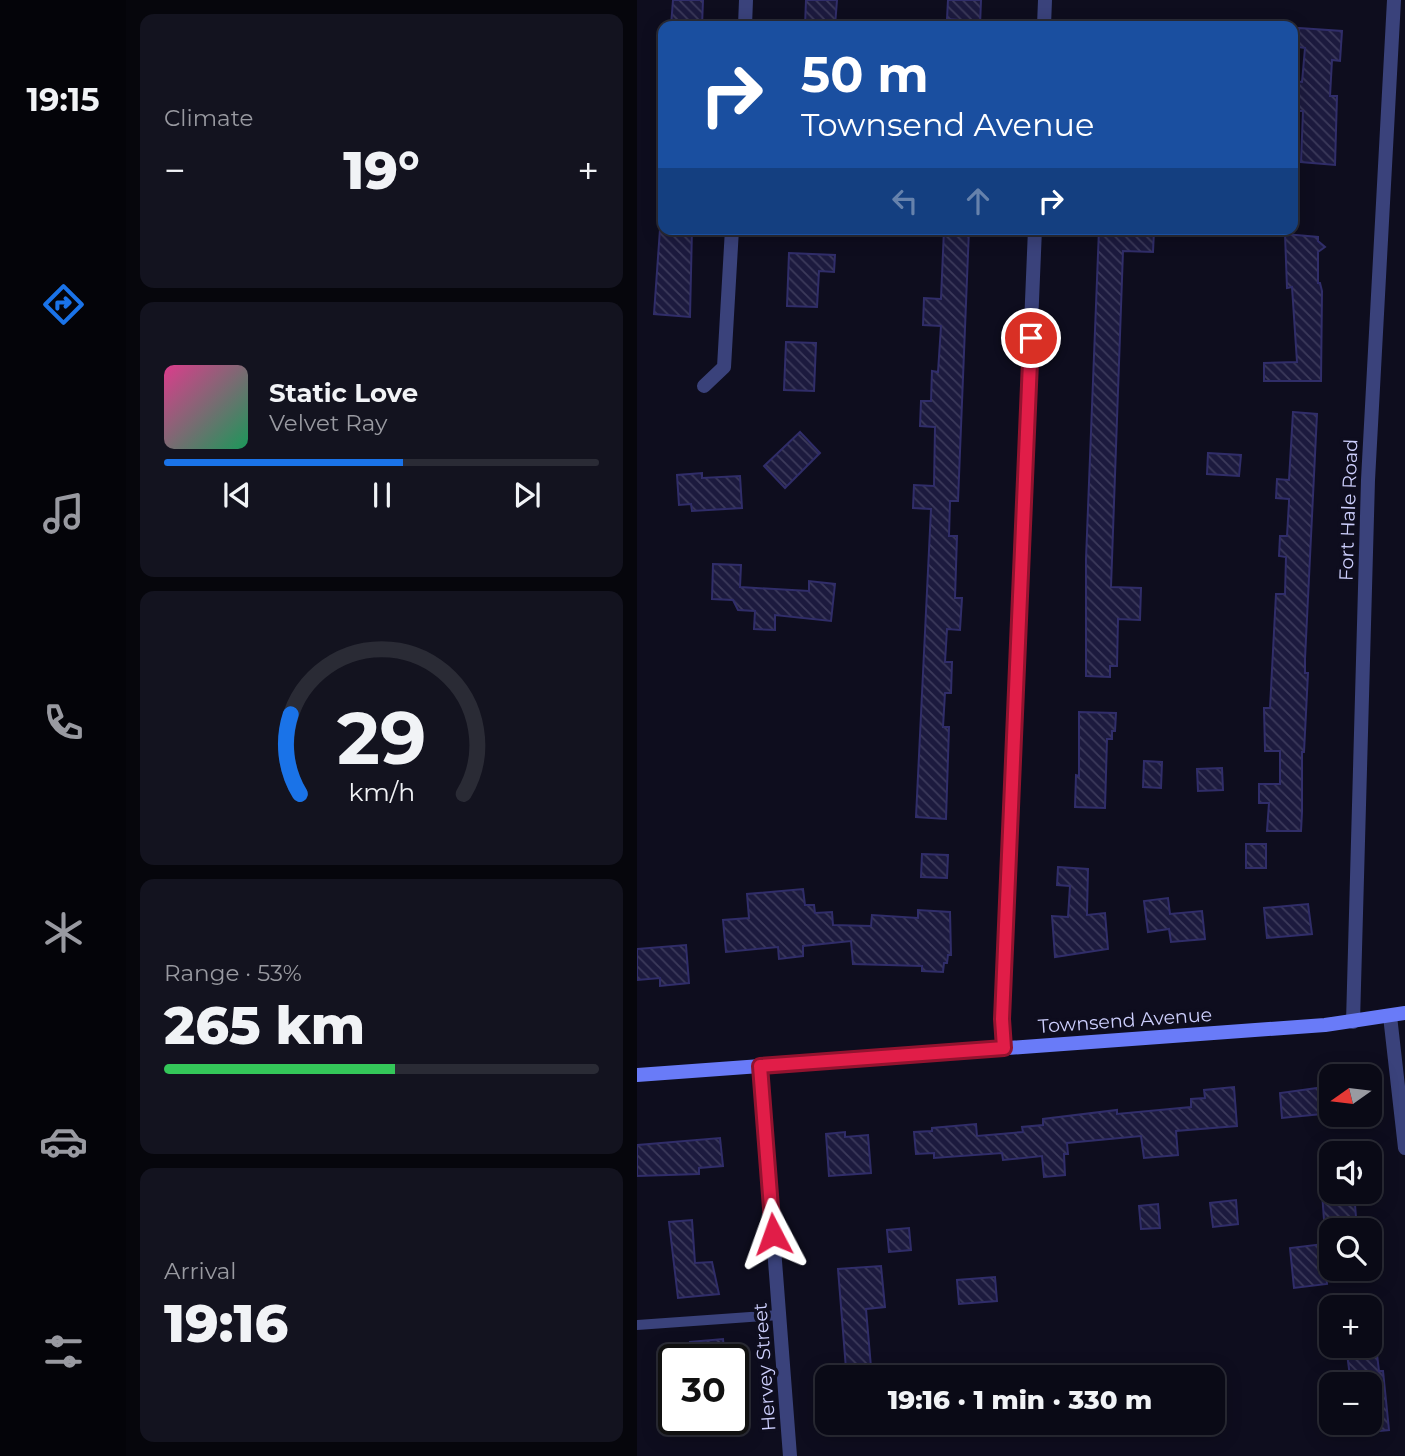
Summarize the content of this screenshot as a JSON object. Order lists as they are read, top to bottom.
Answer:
{
  "streets": {
    "main road": ["Townsend Avenue"],
    "street": ["Fort Hale Road", "Hervey Street"]
  },
  "crossings": [
    ["Fort Hale Road", "Townsend Avenue"],
    ["Townsend Avenue", "Hervey Street"]
  ],
  "north": "left",
  "page": {
    "tabs": "19:15",
    "tile": [
      "Climate",
      ["Range · 53%", "265 km"],
      ["Arrival", "19:16"]
    ],
    "turn": ["50 m", "Townsend Avenue"],
    "heat": ["−", "19°", "+"],
    "song": ["Static Love", "Velvet Ray"],
    "map_buttons": ["+", "−"],
    "limit": "30",
    "trip": "19:16 · 1 min · 330 m",
    "gauge": ["29", "km/h"]
  }
}
